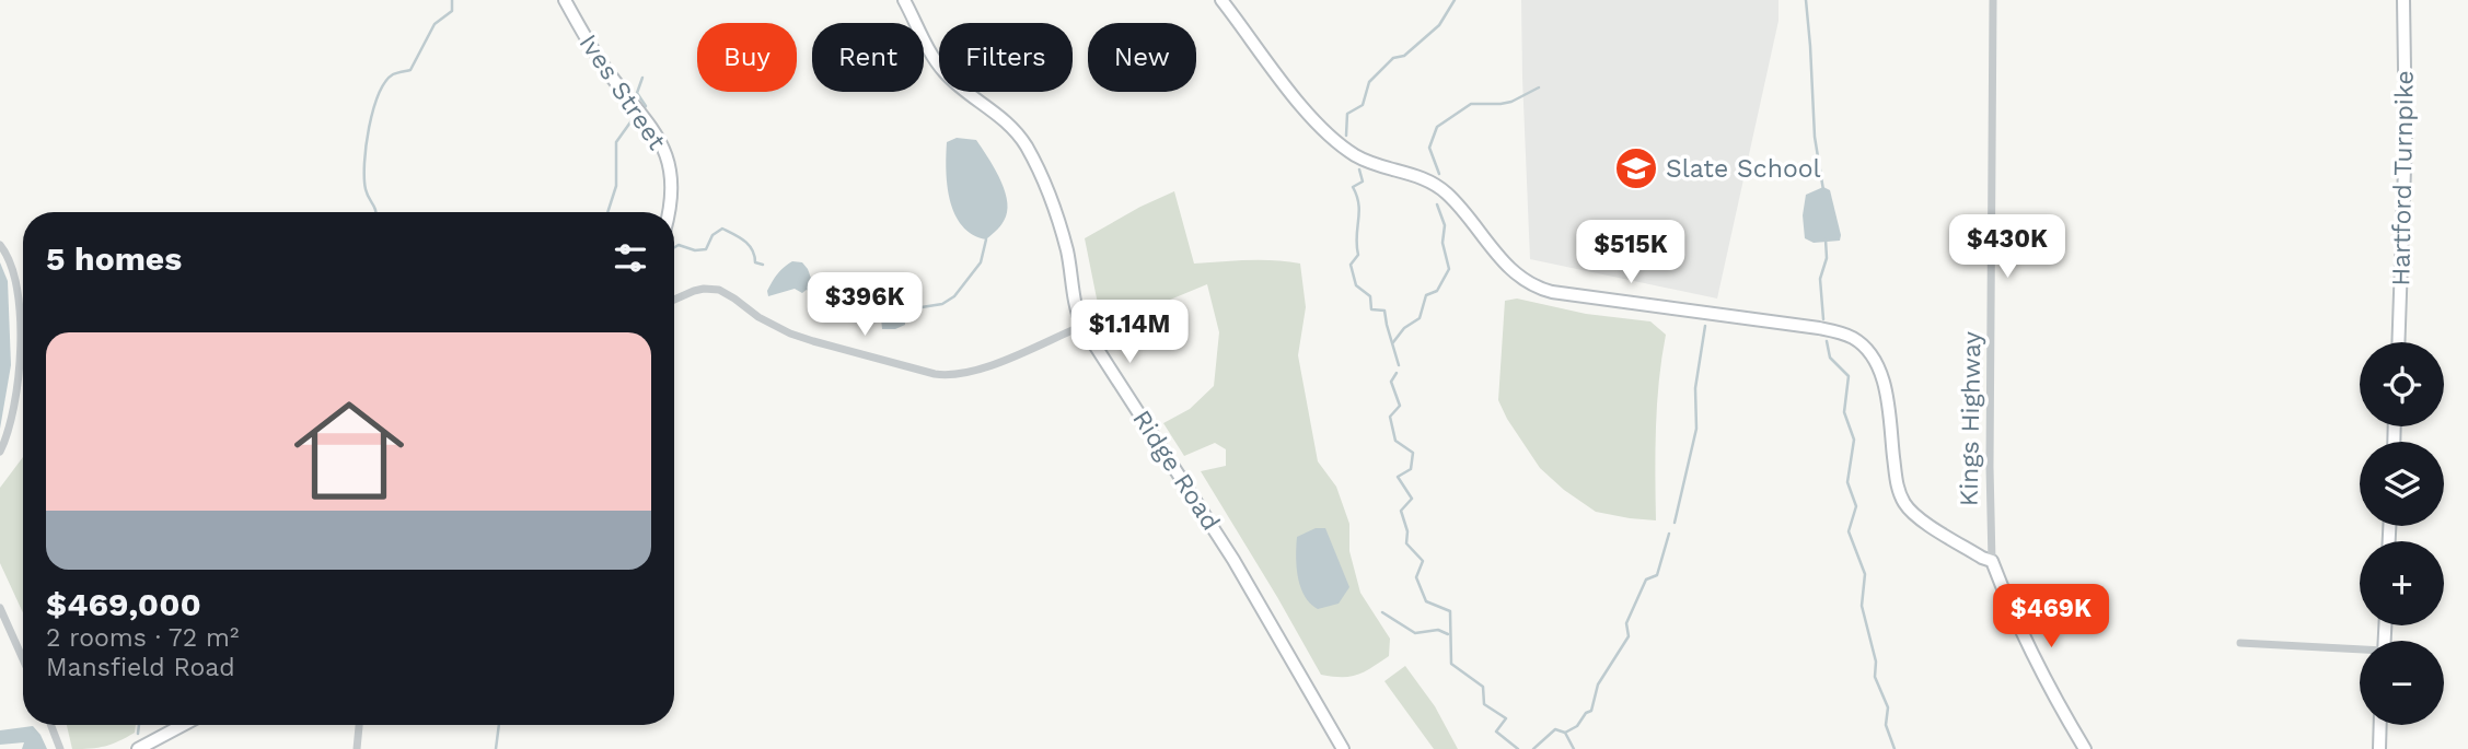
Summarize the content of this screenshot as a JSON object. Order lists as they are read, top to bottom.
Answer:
{
  "streets": {
    "street": [
      "Ives Street",
      "Hartford Turnpike",
      "Kings Highway",
      "Ridge Road"
    ]
  },
  "places": {
    "school or university": ["Slate School"]
  },
  "page": {
    "chip": [
      "Buy",
      "Rent",
      "Filters",
      "New"
    ],
    "heading": "5 homes",
    "price": [
      "$430K",
      "$515K",
      "$396K",
      "$1.14M",
      "$469K"
    ],
    "list": [
      {
        "name": "$469,000",
        "note": "2 rooms · 72 m² · Mansfield Road"
      }
    ],
    "map_buttons": ["+", "−"]
  }
}
